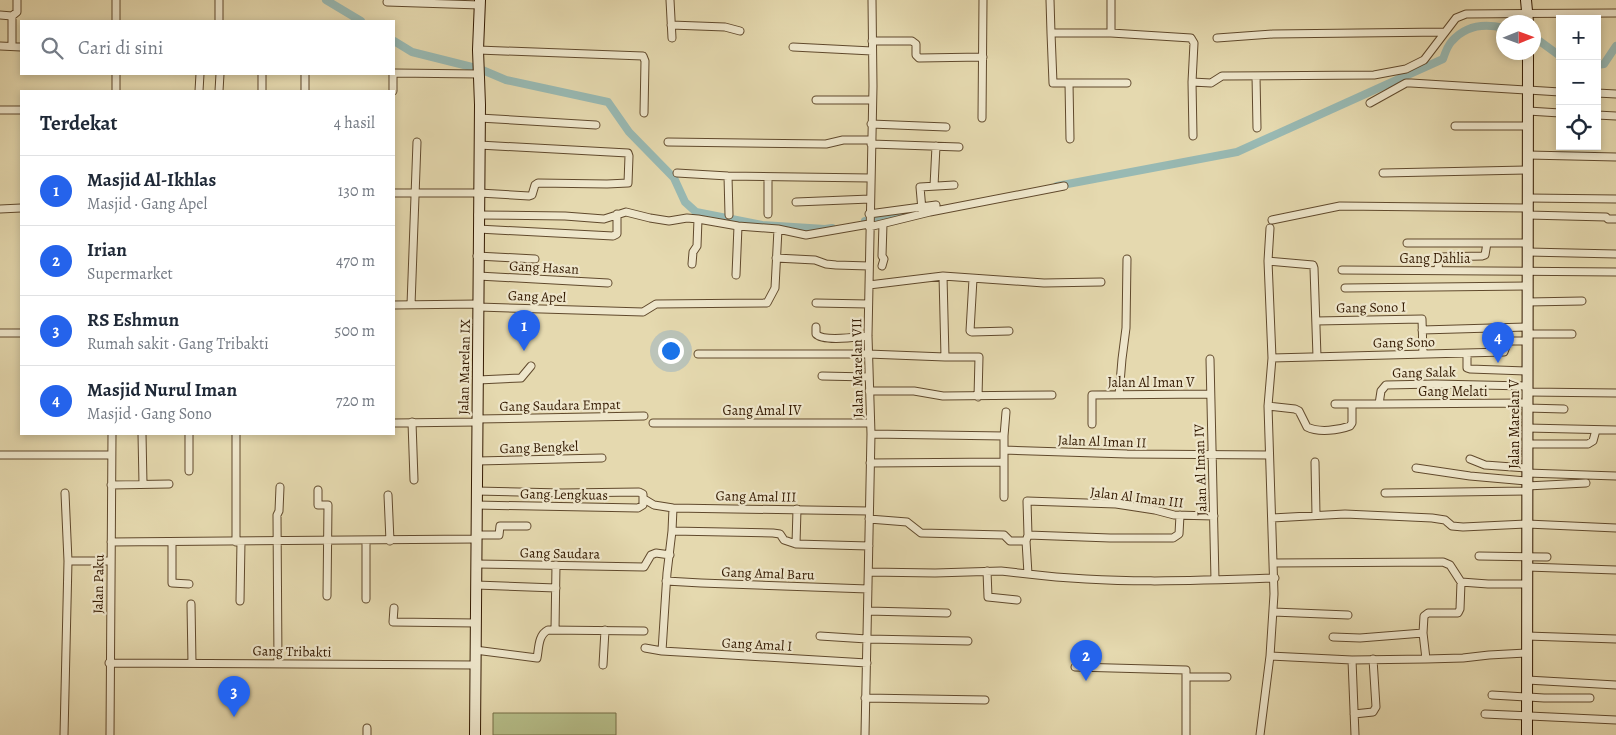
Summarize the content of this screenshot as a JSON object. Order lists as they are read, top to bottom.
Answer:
{
  "streets": {
    "main road": ["Jalan Marelan IX", "Jalan Marelan V"],
    "street": [
      "Gang Dahlia",
      "Gang Hasan",
      "Gang Apel",
      "Gang Sono I",
      "Gang Sono",
      "Jalan Marelan VII",
      "Gang Salak",
      "Jalan Al Iman V",
      "Gang Melati",
      "Gang Saudara Empat",
      "Gang Amal IV",
      "Jalan Al Iman II",
      "Gang Bengkel",
      "Jalan Al Iman IV",
      "Gang Lengkuas",
      "Gang Amal III",
      "Jalan Al Iman III",
      "Gang Saudara",
      "Gang Amal Baru",
      "Jalan Paku",
      "Gang Amal I",
      "Gang Tribakti"
    ]
  },
  "crossings": [
    ["Gang Dahlia", "Jalan Marelan V"],
    ["Gang Hasan", "Jalan Marelan IX"],
    ["Gang Apel", "Jalan Marelan IX"],
    ["Gang Sono", "Jalan Marelan V"],
    ["Jalan Marelan IX", "Gang Saudara Empat"],
    ["Jalan Marelan IX", "Gang Bengkel"],
    ["Jalan Marelan IX", "Gang Lengkuas"],
    ["Jalan Marelan IX", "Gang Amal III"],
    ["Jalan Marelan IX", "Gang Saudara"],
    ["Jalan Marelan IX", "Gang Tribakti"],
    ["Jalan Marelan VII", "Gang Amal IV"],
    ["Jalan Marelan VII", "Gang Amal III"],
    ["Jalan Marelan VII", "Gang Amal Baru"],
    ["Jalan Marelan VII", "Gang Amal I"],
    ["Gang Salak", "Gang Melati"],
    ["Gang Salak", "Jalan Marelan V"],
    ["Jalan Al Iman V", "Jalan Al Iman IV"],
    ["Gang Melati", "Jalan Marelan V"],
    ["Jalan Al Iman II", "Jalan Al Iman IV"],
    ["Jalan Al Iman IV", "Jalan Al Iman III"],
    ["Gang Lengkuas", "Gang Amal III"],
    ["Gang Amal III", "Jalan Al Iman III"],
    ["Jalan Paku", "Gang Tribakti"]
  ],
  "north": "right",
  "page": {
    "map_buttons": ["+", "−"],
    "search": "Cari di sini",
    "heading": ["Terdekat", "4 hasil"],
    "list": [
      {
        "mark": "1",
        "name": "Masjid Al-Ikhlas",
        "note": "Masjid · Gang Apel",
        "value": "130 m"
      },
      {
        "mark": "2",
        "name": "Irian",
        "note": "Supermarket",
        "value": "470 m"
      },
      {
        "mark": "3",
        "name": "RS Eshmun",
        "note": "Rumah sakit · Gang Tribakti",
        "value": "500 m"
      },
      {
        "mark": "4",
        "name": "Masjid Nurul Iman",
        "note": "Masjid · Gang Sono",
        "value": "720 m"
      }
    ],
    "pins": [
      "1",
      "4",
      "2",
      "3"
    ]
  }
}
